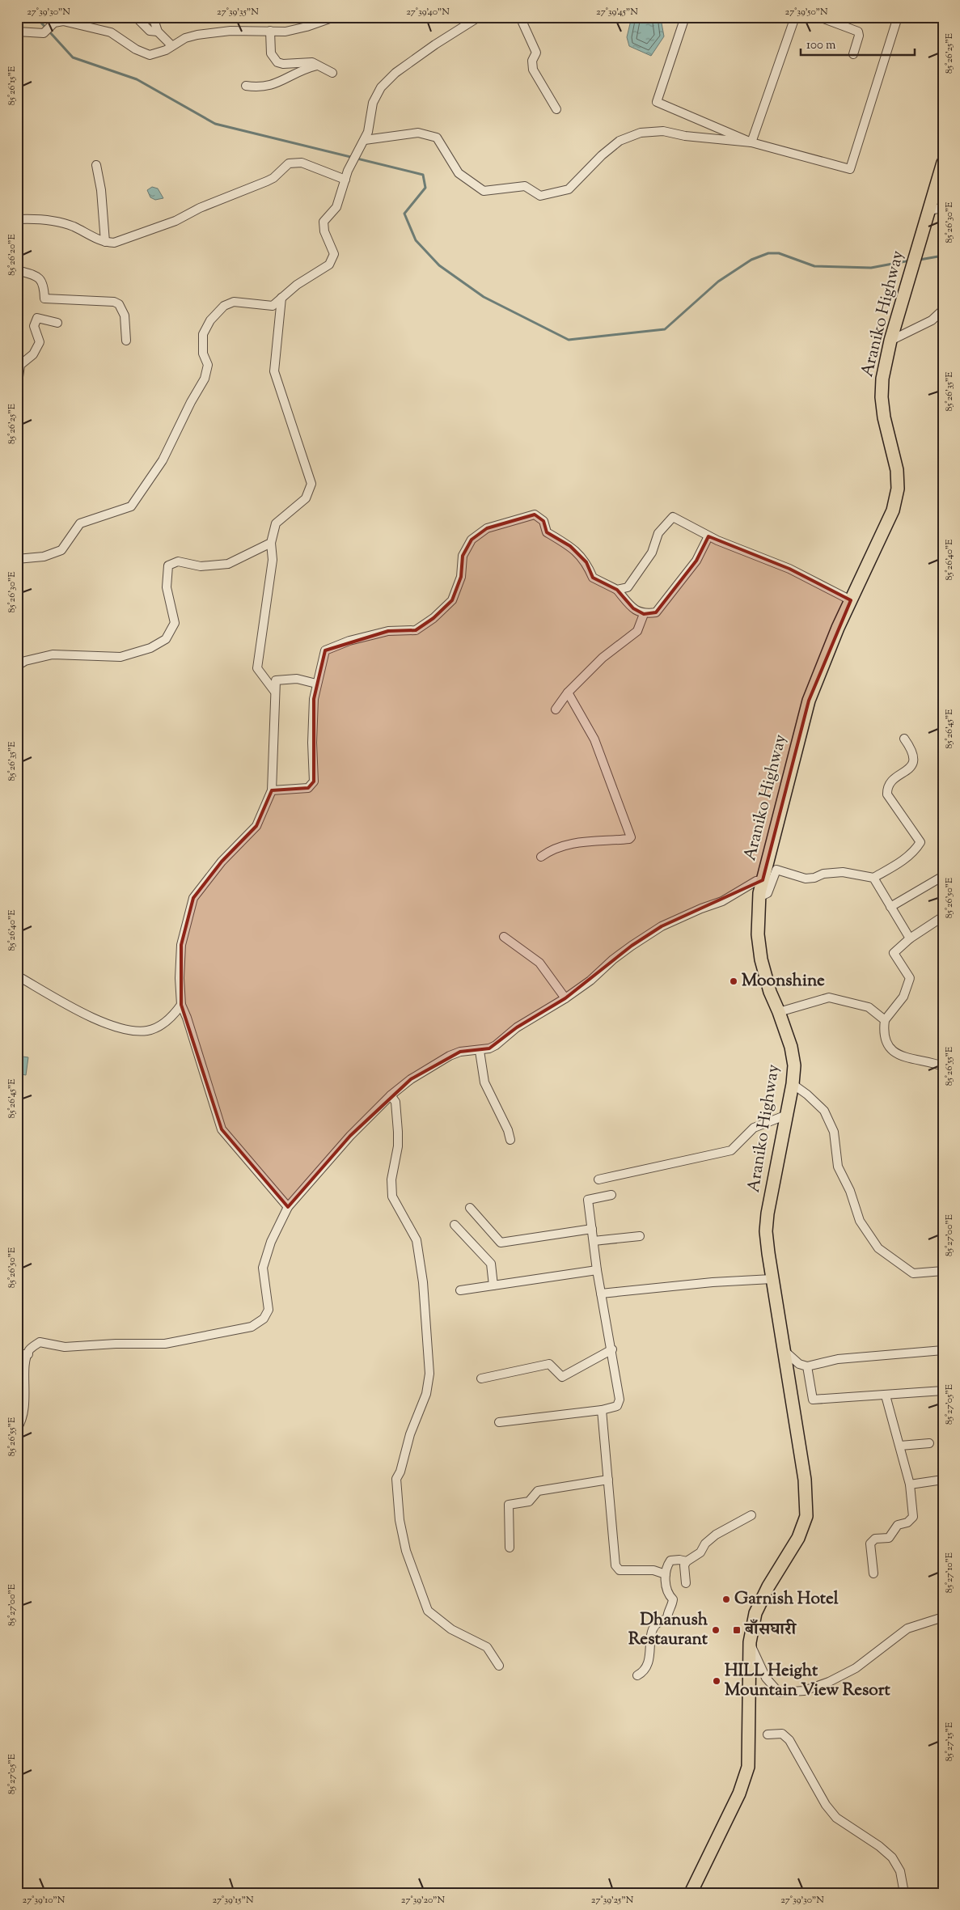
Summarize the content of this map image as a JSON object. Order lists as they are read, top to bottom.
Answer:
{
  "streets": {
    "highway": ["Araniko Highway"]
  },
  "places": {
    "other": [
      "Moonshine",
      "Garnish Hotel",
      "Dhanush Restaurant",
      "HILL Height Mountain View Resort"
    ],
    "transit": ["बाँसघारी"]
  },
  "scale_bar": "100 m",
  "coordinates": [
    "27°39'30\"N",
    "27°39'35\"N",
    "27°39'40\"N",
    "27°39'45\"N",
    "27°39'50\"N",
    "85°26'25\"E",
    "85°26'15\"E",
    "85°26'30\"E",
    "85°26'20\"E",
    "85°26'35\"E",
    "85°26'40\"E",
    "85°26'45\"E",
    "85°26'50\"E",
    "85°26'55\"E",
    "85°27'00\"E",
    "85°27'05\"E",
    "85°27'10\"E",
    "85°27'15\"E",
    "27°39'10\"N",
    "27°39'15\"N",
    "27°39'20\"N",
    "27°39'25\"N"
  ]
}
